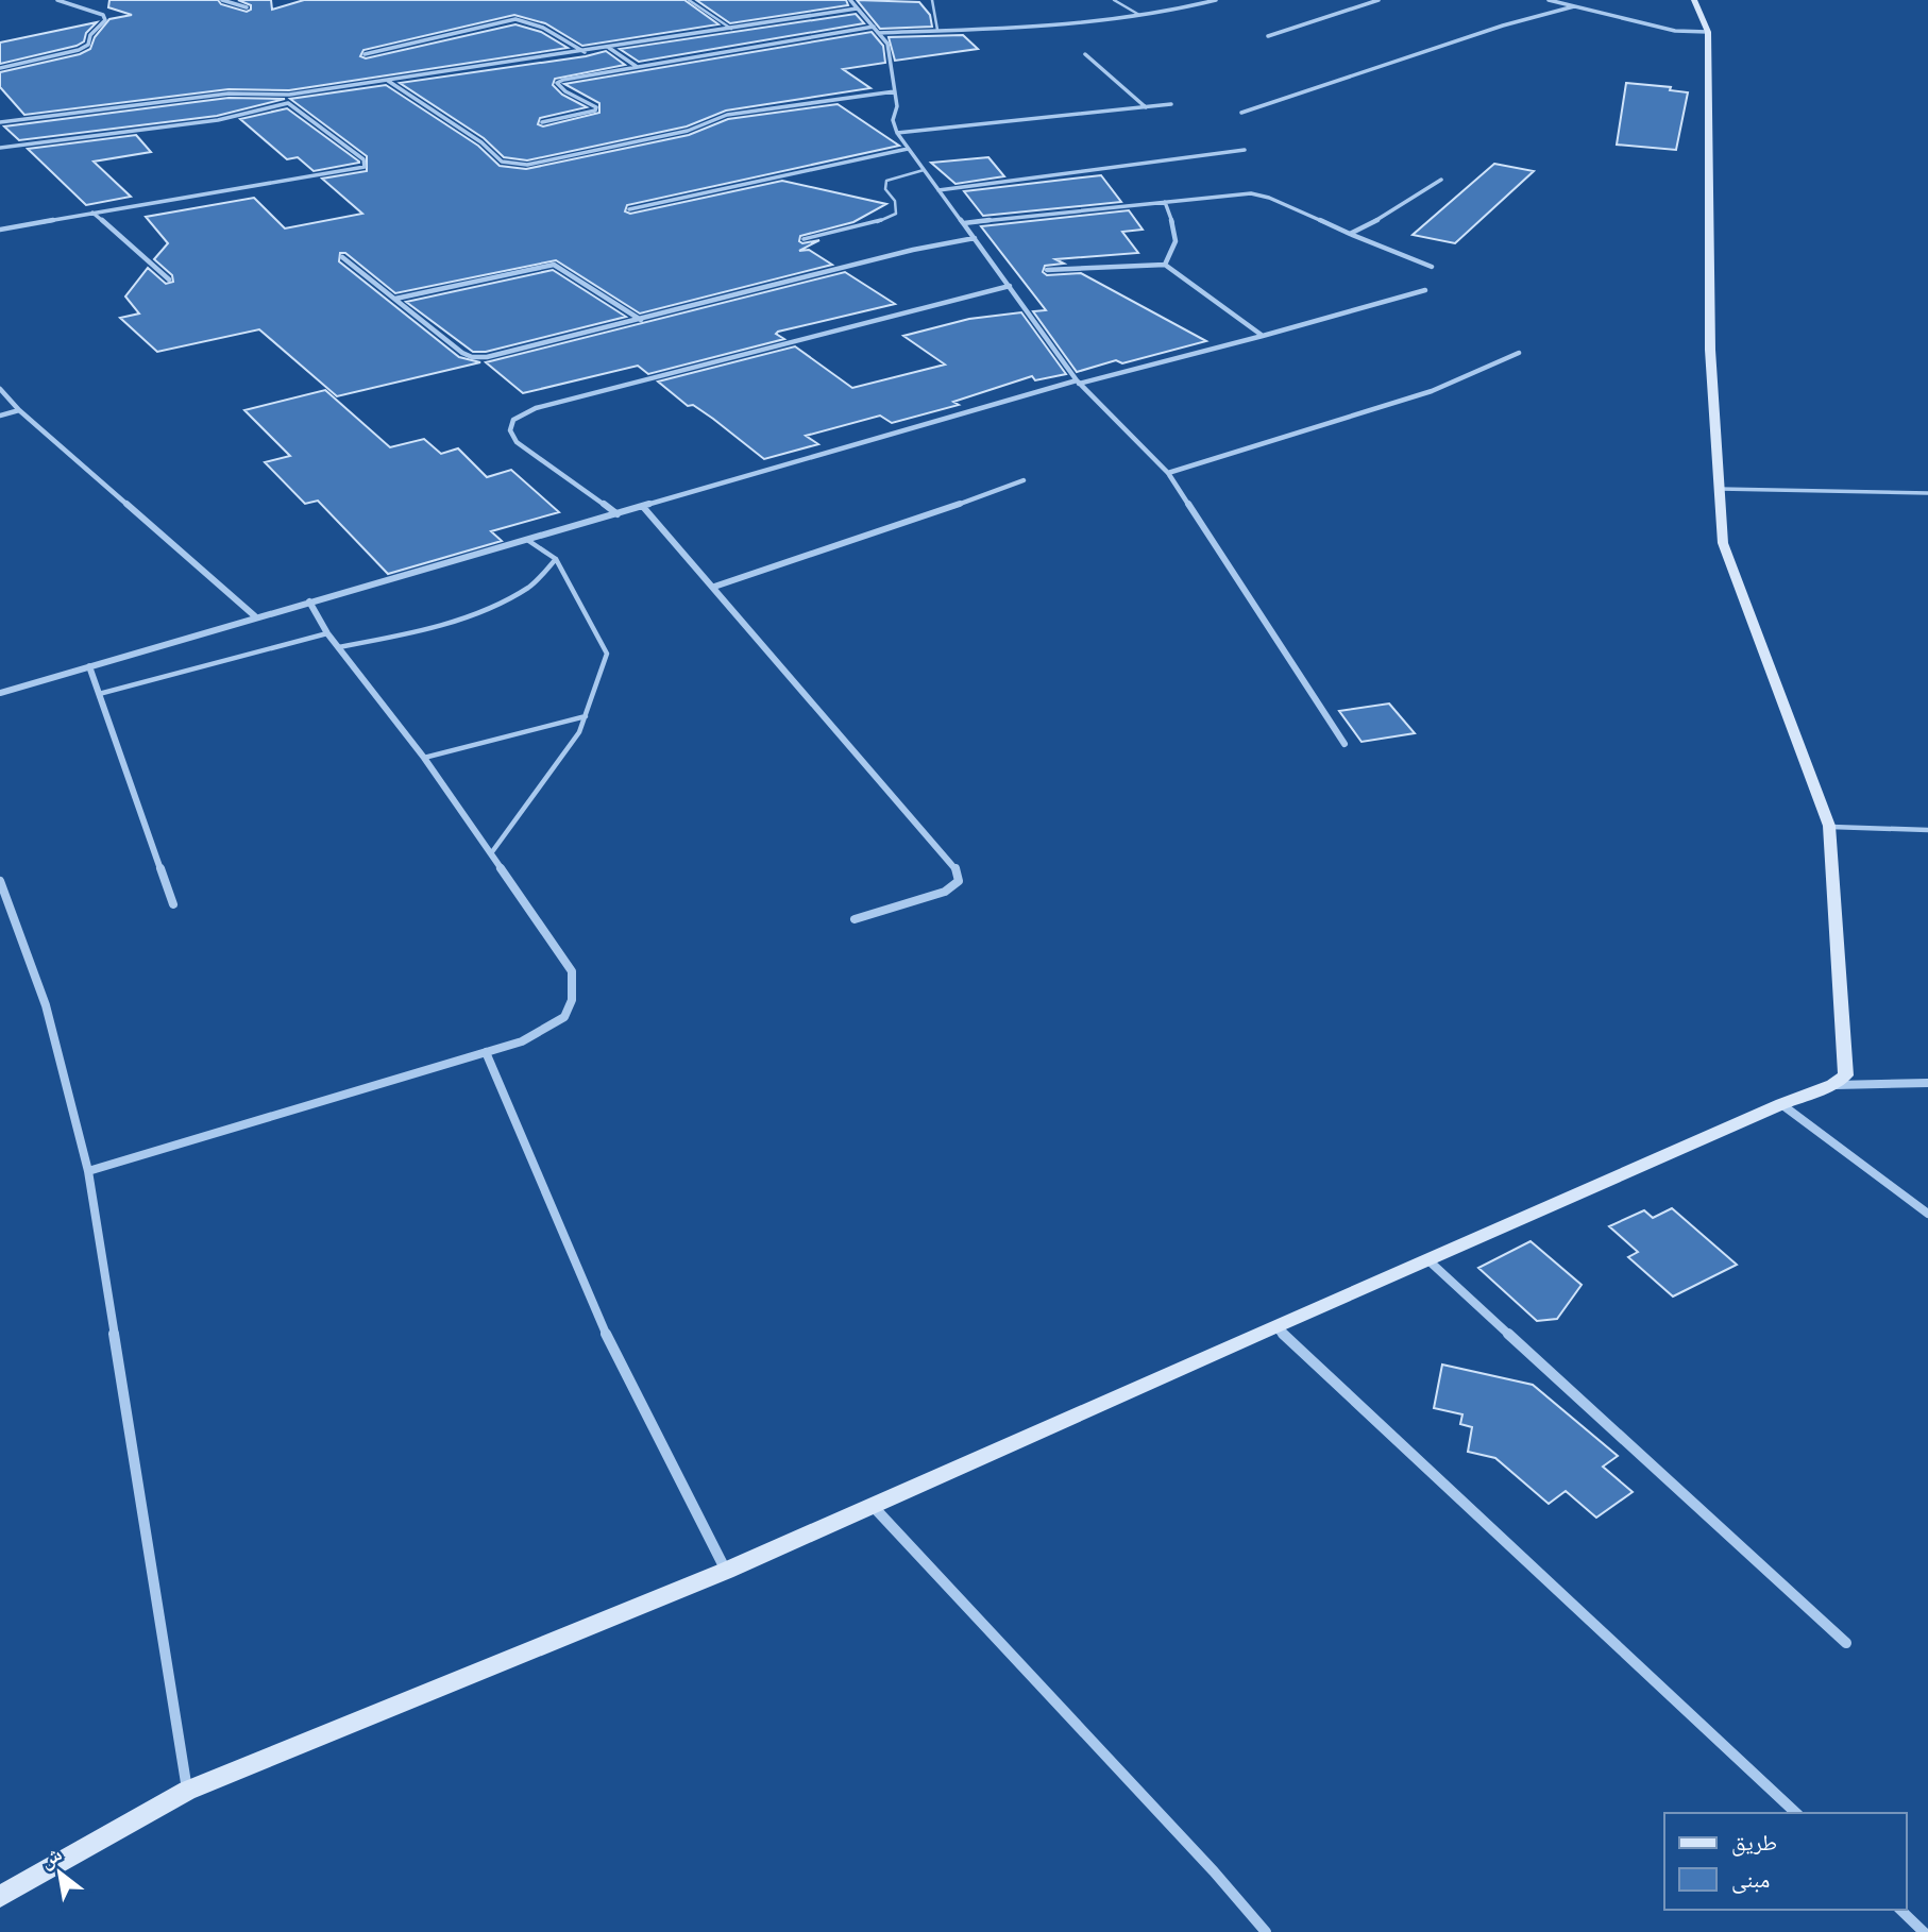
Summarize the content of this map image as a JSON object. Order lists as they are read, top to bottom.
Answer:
{
  "legend": ["طريق", "مبنى"],
  "north": "top left"
}
